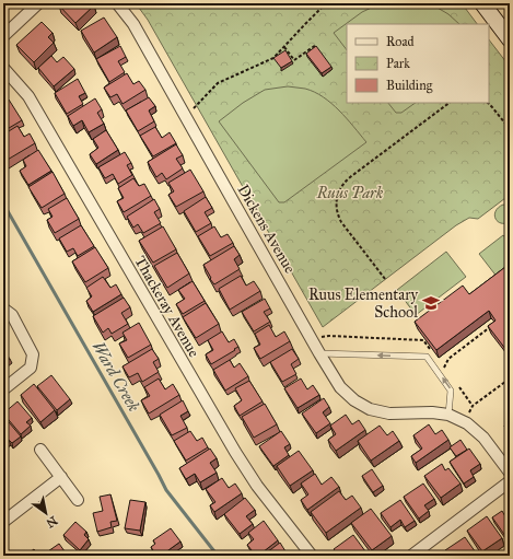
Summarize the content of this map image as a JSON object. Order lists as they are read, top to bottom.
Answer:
{
  "streets": {
    "street": ["Dickens Avenue", "Thackeray Avenue"]
  },
  "water": ["Ward Creek"],
  "parks": ["Ruus Park"],
  "places": {
    "school or university": ["Ruus Elementary School"]
  },
  "legend": ["Road", "Park", "Building"],
  "north": "bottom right"
}
